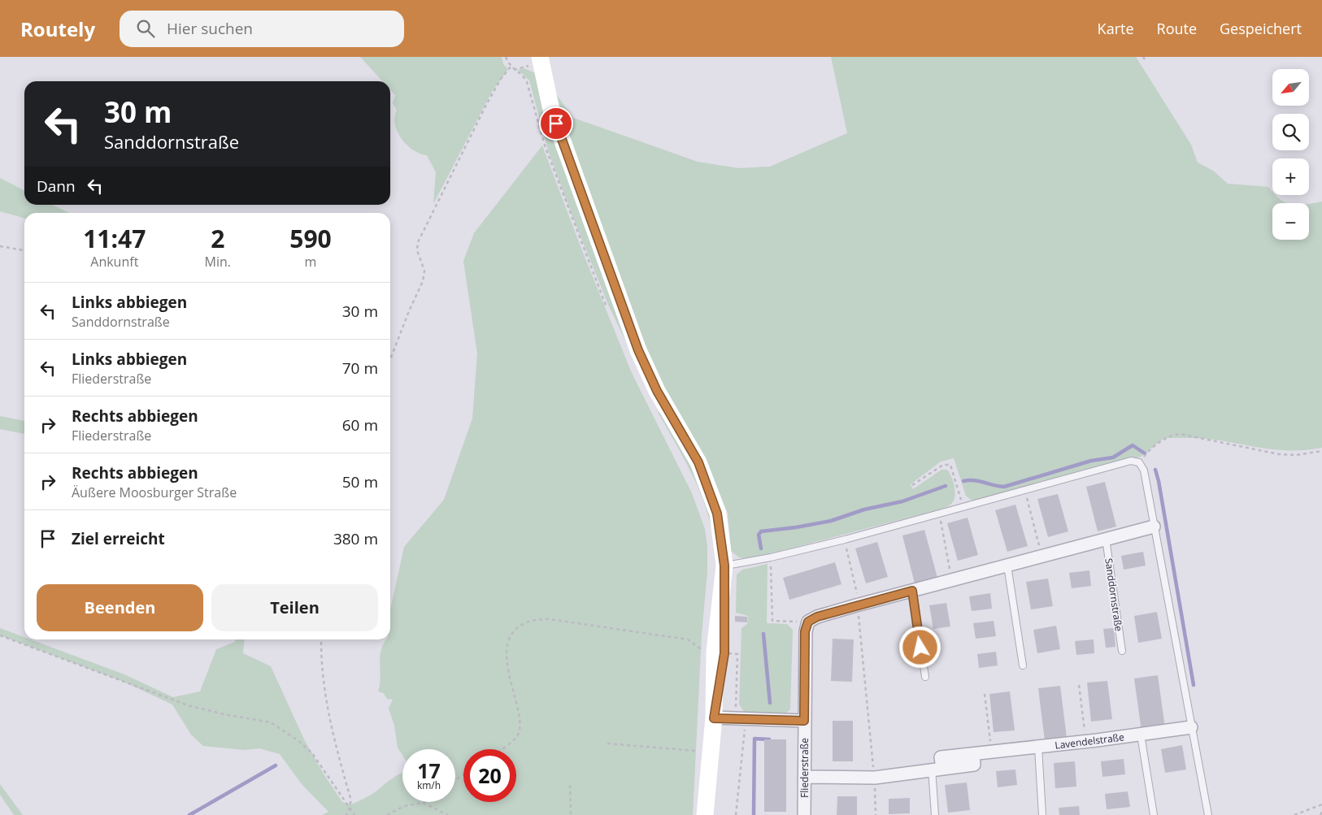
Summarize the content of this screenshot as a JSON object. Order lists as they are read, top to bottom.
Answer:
{
  "streets": {
    "street": ["Lavendelstraße", "Fliederstraße"],
    "lane": ["Sanddornstraße"]
  },
  "north": "bottom left",
  "page": {
    "header": "Routely",
    "search": "Hier suchen",
    "nav": ["Karte", "Route", "Gespeichert"],
    "map_buttons": ["+", "−"],
    "turn": ["30 m", "Sanddornstraße"],
    "then": "Dann",
    "eta": [
      "11:47",
      "Ankunft",
      "2",
      "Min.",
      "590",
      "m"
    ],
    "list": [
      {
        "name": "Links abbiegen",
        "note": "Sanddornstraße",
        "value": "30 m"
      },
      {
        "name": "Links abbiegen",
        "note": "Fliederstraße",
        "value": "70 m"
      },
      {
        "name": "Rechts abbiegen",
        "note": "Fliederstraße",
        "value": "60 m"
      },
      {
        "name": "Rechts abbiegen",
        "note": "Äußere Moosburger Straße",
        "value": "50 m"
      },
      {
        "name": "Ziel erreicht",
        "value": "380 m"
      }
    ],
    "buttons": ["Beenden", "Teilen"],
    "speed": "17 km/h",
    "limit": "20"
  }
}
